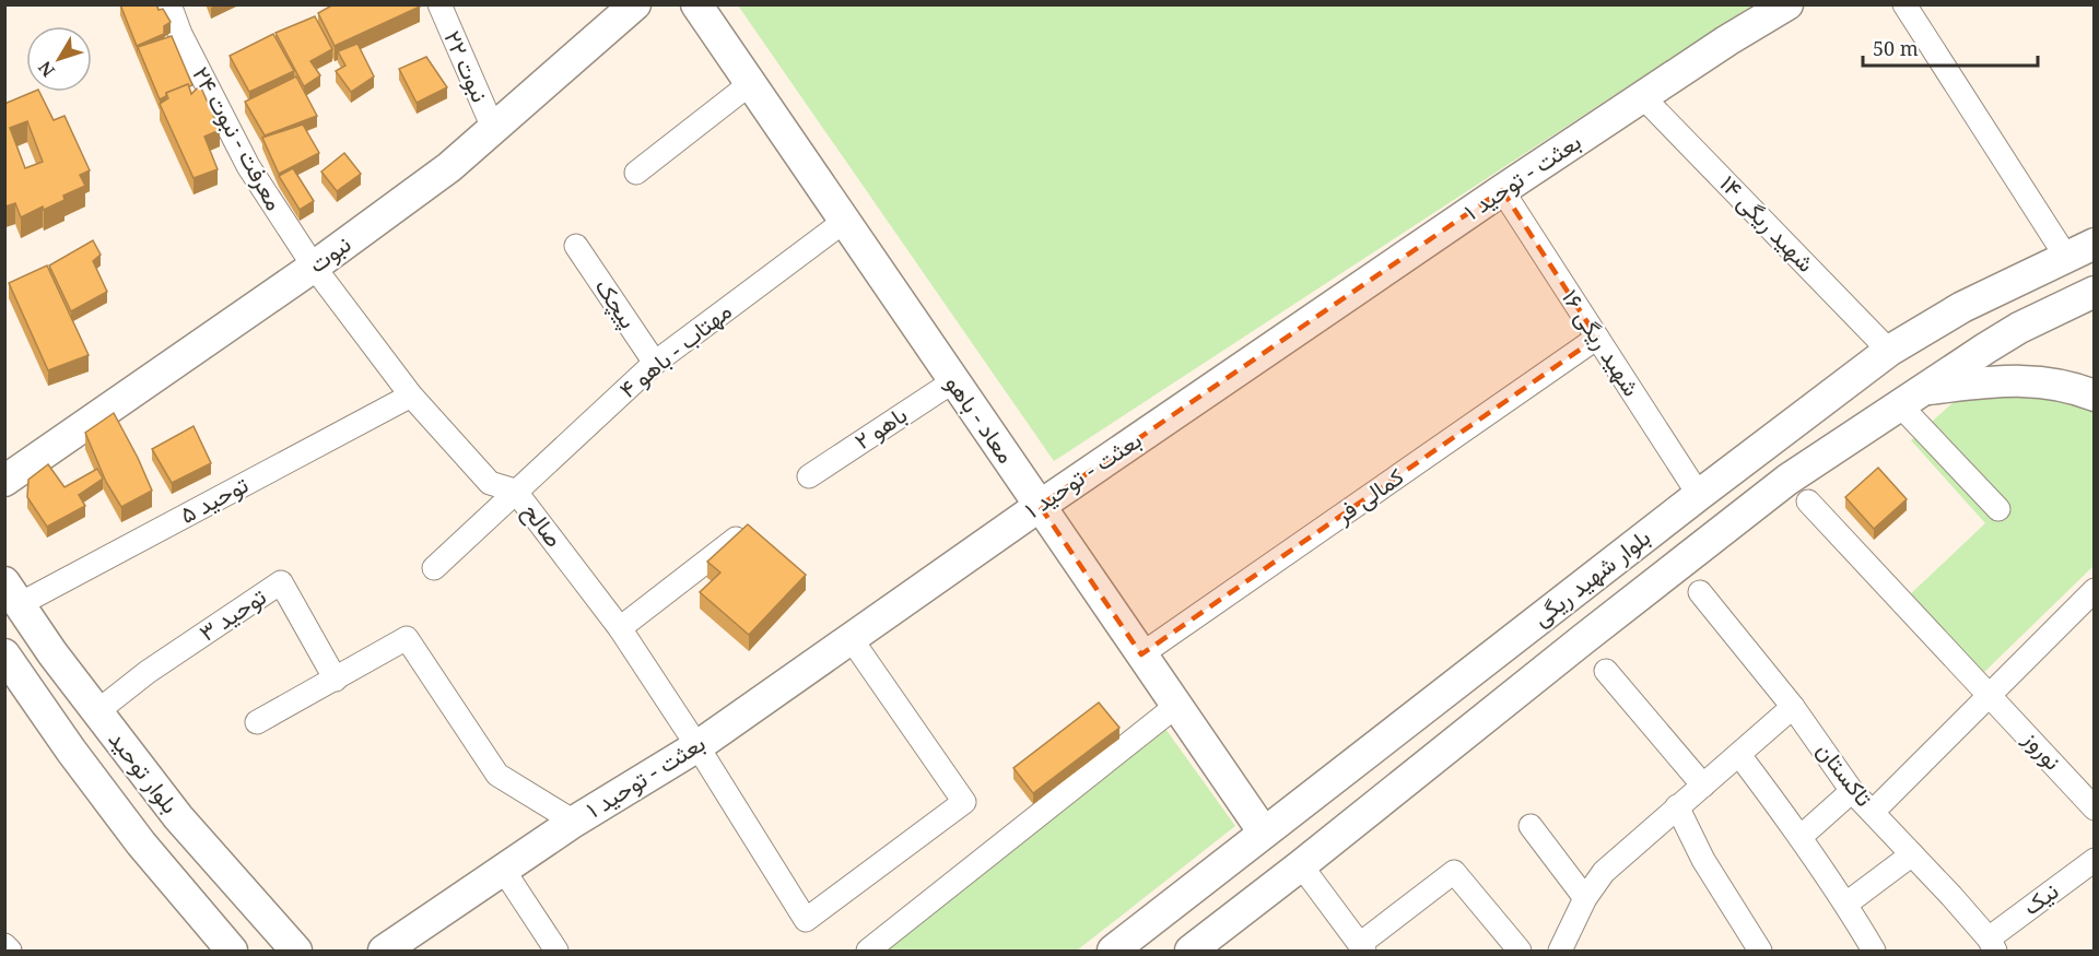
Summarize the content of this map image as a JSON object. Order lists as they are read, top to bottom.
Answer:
{
  "streets": {
    "street": [
      "نبوت ۲۲",
      "معرفت - نبوت ۲۴",
      "بعثت - توحید ۱",
      "شهید ریگی ۱۴",
      "نبوت",
      "پیچک",
      "شهید ریگی ۱۶",
      "مهتاب - باهو ۴",
      "معاد - باهو",
      "باهو ۲",
      "کمالی فر",
      "توحید ۵",
      "صالح",
      "بلوار شهید ریگی",
      "توحید ۳",
      "نوروز",
      "بلوار توحید",
      "تاکستان",
      "نیک"
    ]
  },
  "crossings": [
    ["نبوت ۲۲", "نبوت"],
    ["معرفت - نبوت ۲۴", "نبوت"],
    ["معرفت - نبوت ۲۴", "صالح"],
    ["بعثت - توحید ۱", "شهید ریگی ۱۴"],
    ["بعثت - توحید ۱", "شهید ریگی ۱۶"],
    ["بعثت - توحید ۱", "معاد - باهو"],
    ["بعثت - توحید ۱", "صالح"],
    ["شهید ریگی ۱۴", "بلوار شهید ریگی"],
    ["نبوت", "صالح"],
    ["پیچک", "مهتاب - باهو ۴"],
    ["شهید ریگی ۱۶", "کمالی فر"],
    ["شهید ریگی ۱۶", "بلوار شهید ریگی"],
    ["مهتاب - باهو ۴", "معاد - باهو"],
    ["مهتاب - باهو ۴", "صالح"],
    ["معاد - باهو", "باهو ۲"],
    ["معاد - باهو", "کمالی فر"],
    ["معاد - باهو", "بلوار شهید ریگی"],
    ["توحید ۵", "صالح"],
    ["توحید ۵", "بلوار توحید"],
    ["توحید ۳", "بلوار توحید"],
    ["تاکستان", "نیک"]
  ],
  "scale_bar": "50 m",
  "north": "bottom left"
}
